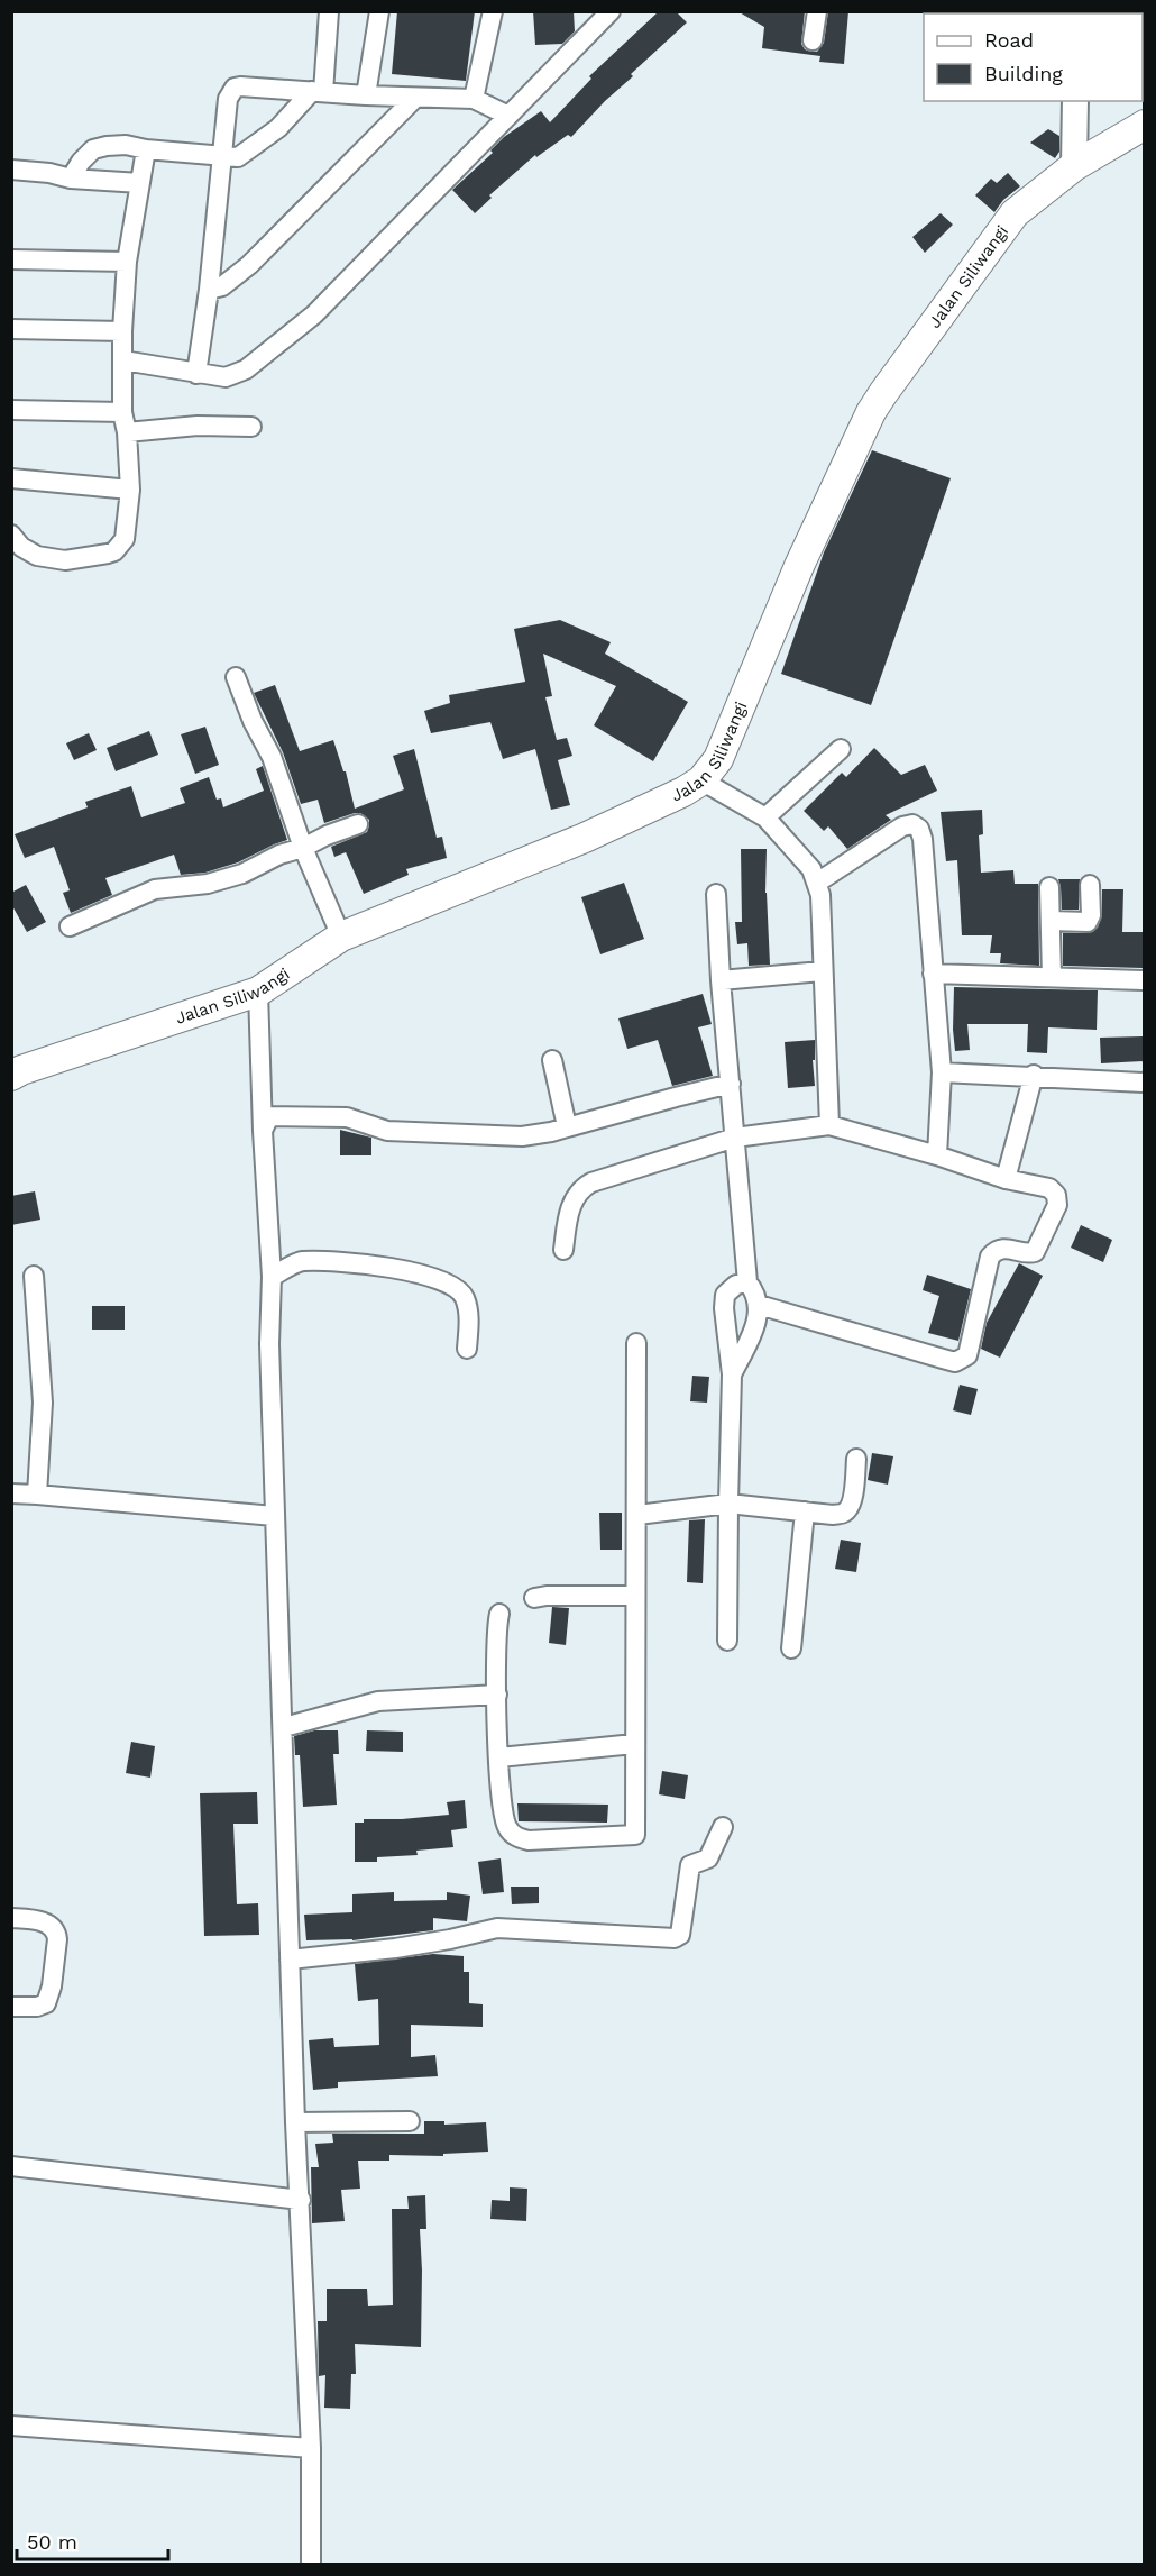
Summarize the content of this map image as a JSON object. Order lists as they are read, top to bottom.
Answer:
{
  "streets": {
    "main road": ["Jalan Siliwangi"]
  },
  "legend": ["Road", "Building"],
  "scale_bar": "50 m"
}
